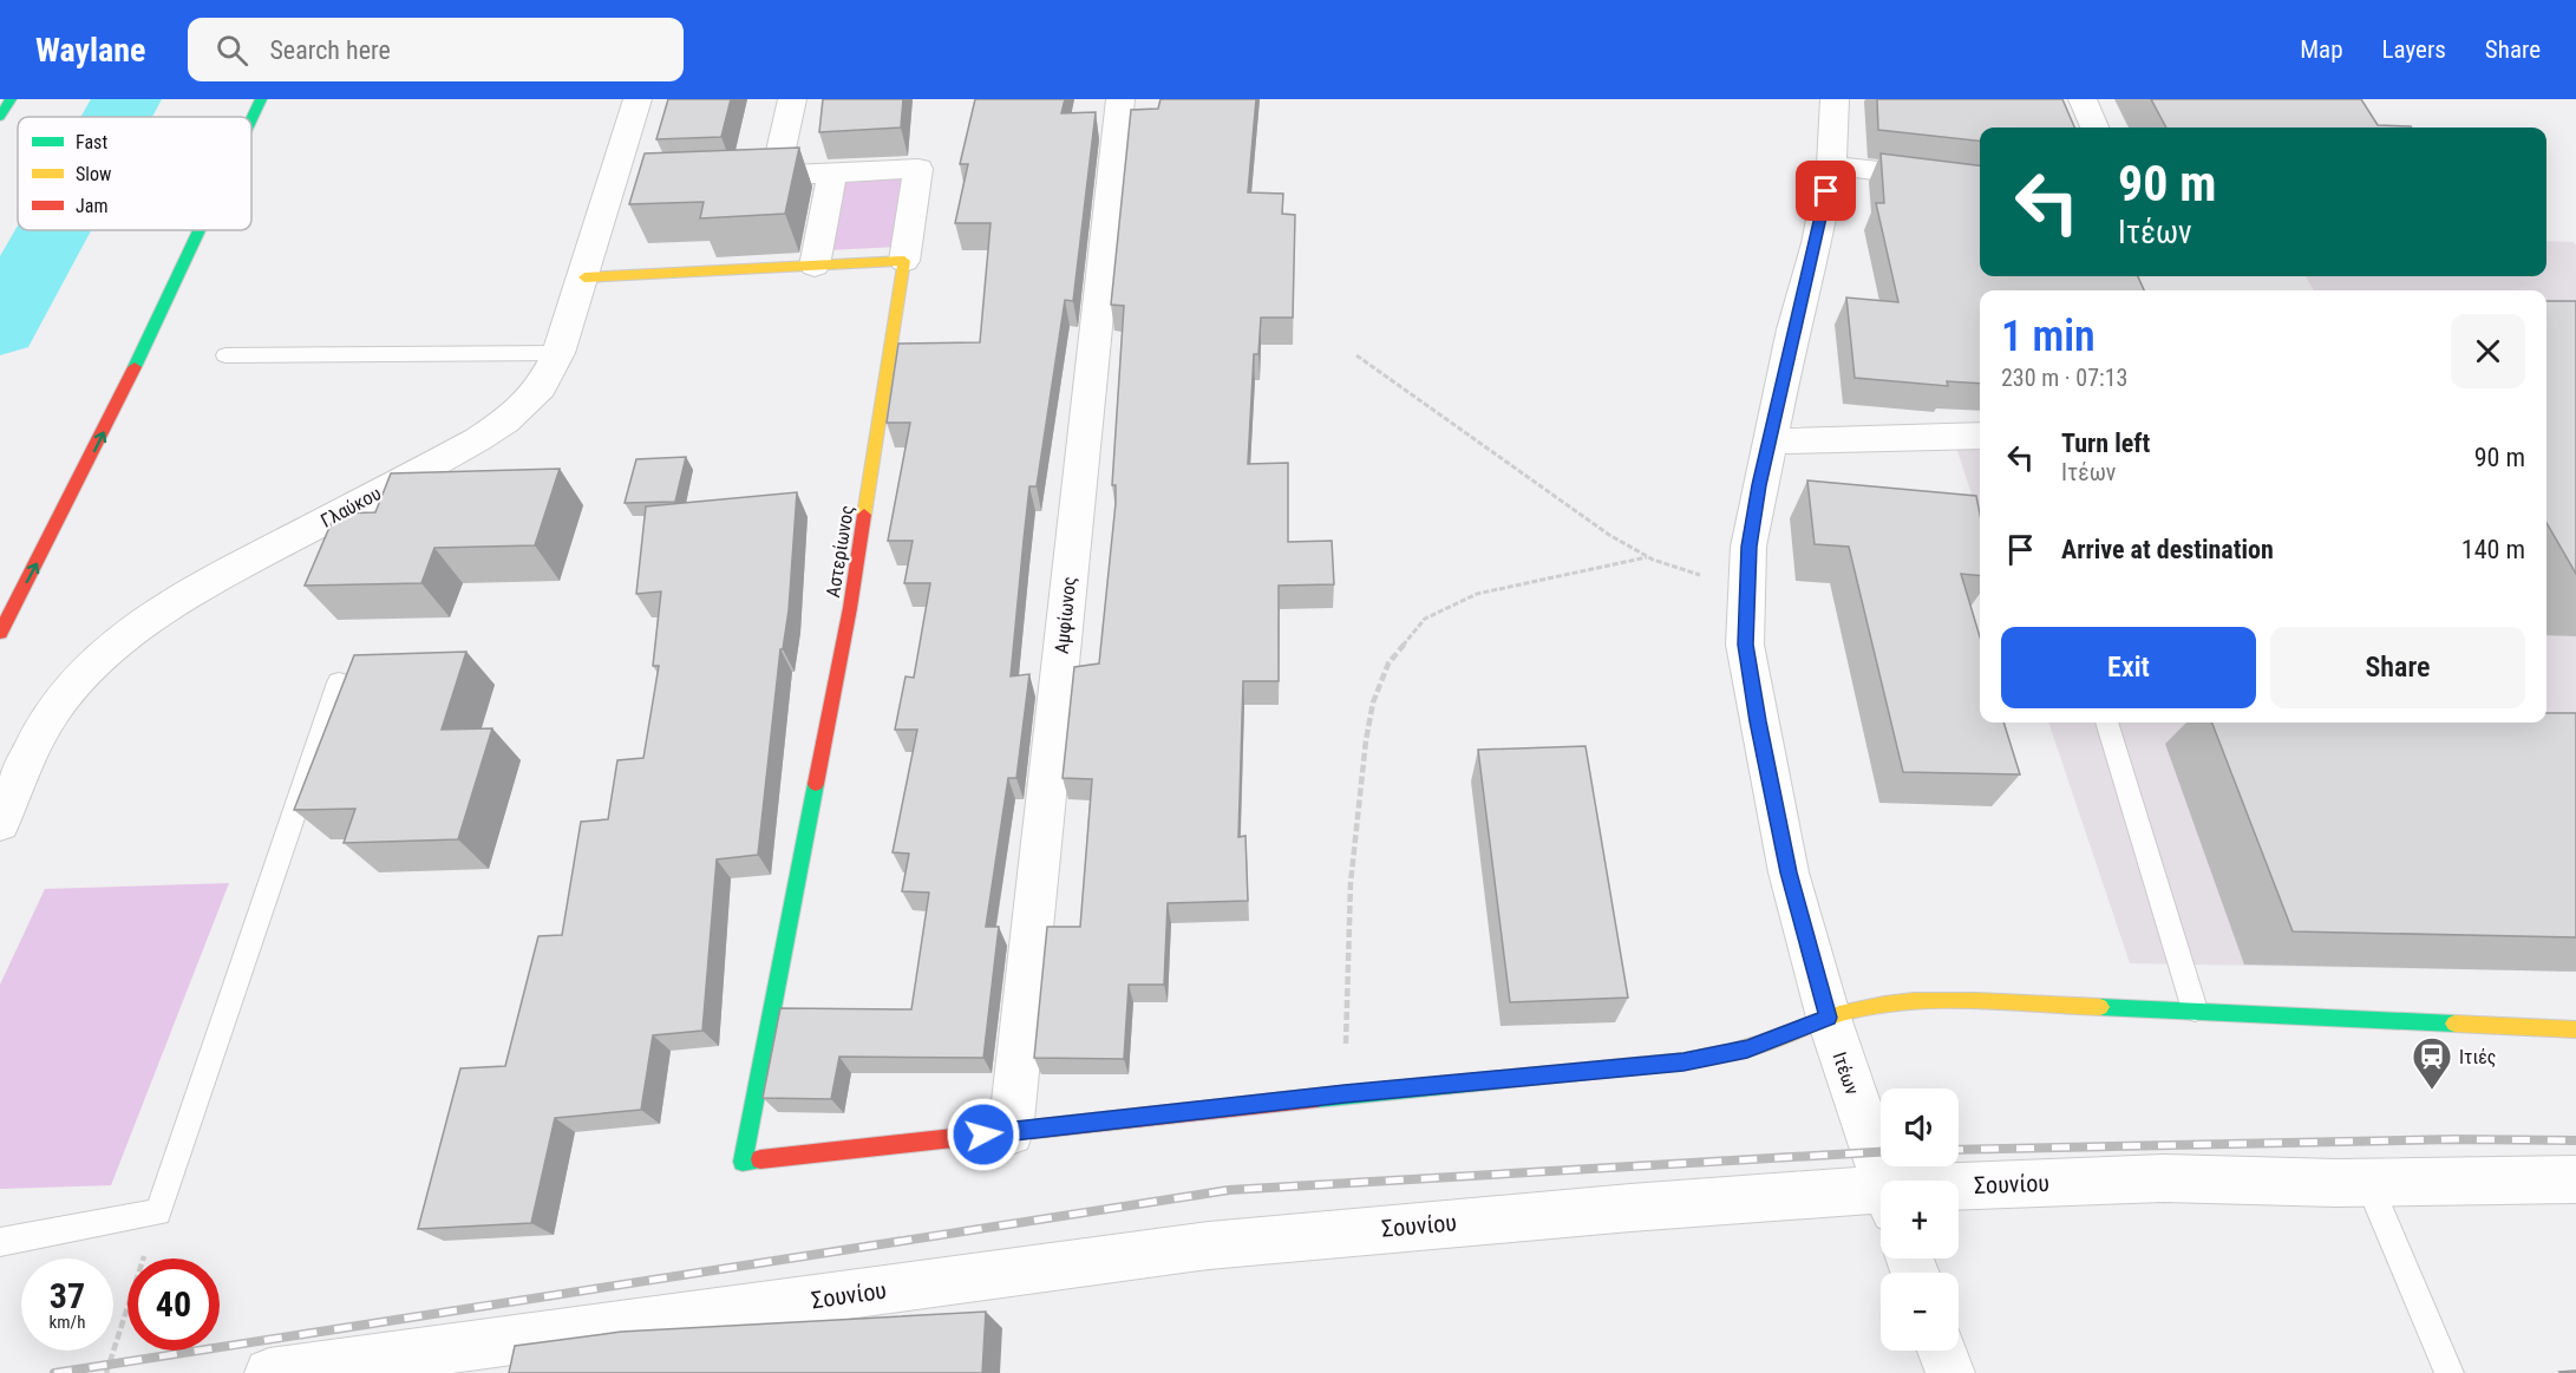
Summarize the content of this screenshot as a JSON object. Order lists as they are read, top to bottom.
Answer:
{
  "streets": {
    "street": [
      "Γλαύκου",
      "Αστερίωνος",
      "Αμφίωνος",
      "Ιτέων",
      "Σουνίου"
    ]
  },
  "crossings": [
    ["Αστερίωνος", "Αμφίωνος"]
  ],
  "places": {
    "station": ["Ιτιές"]
  },
  "legend": ["Fast", "Slow", "Jam"],
  "page": {
    "header": "Waylane",
    "search": "Search here",
    "nav": ["Map", "Layers", "Share"],
    "turn": ["90 m", "Ιτέων"],
    "heading": ["1 min", "230 m · 07:13"],
    "list": [
      {
        "name": "Turn left",
        "note": "Ιτέων",
        "value": "90 m"
      },
      {
        "name": "Arrive at destination",
        "value": "140 m"
      }
    ],
    "buttons": ["Exit", "Share"],
    "map_buttons": ["+", "−"],
    "speed": "37 km/h",
    "limit": "40"
  }
}
